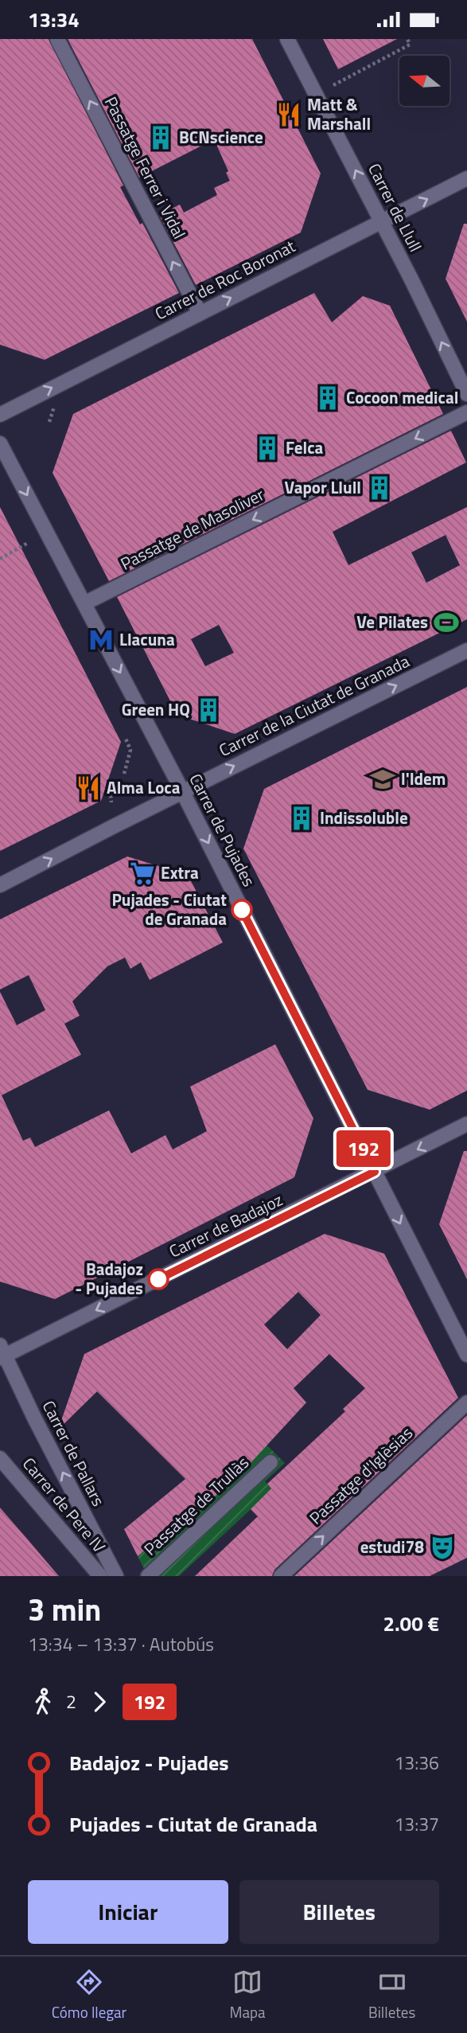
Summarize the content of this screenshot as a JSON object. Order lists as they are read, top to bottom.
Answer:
{
  "streets": {
    "street": [
      "Passatge Ferrer i Vidal",
      "Carrer de Llull",
      "Carrer de Roc Boronat",
      "Passatge de Masoliver",
      "Carrer de la Ciutat de Granada",
      "Carrer de Pujades",
      "Carrer de Badajoz",
      "Carrer de Pallars",
      "Passatge d'Iglèsias",
      "Carrer de Pere IV",
      "Passatge de Trullàs"
    ]
  },
  "crossings": [
    ["Passatge Ferrer i Vidal", "Carrer de Roc Boronat"],
    ["Carrer de Llull", "Carrer de Roc Boronat"],
    ["Passatge de Masoliver", "Carrer de Pujades"],
    ["Carrer de la Ciutat de Granada", "Carrer de Pujades"],
    ["Carrer de Pujades", "Carrer de Badajoz"],
    ["Carrer de Badajoz", "Carrer de Pallars"]
  ],
  "one_way": [
    "Passatge Ferrer i Vidal",
    "Carrer de Llull",
    "Carrer de Roc Boronat",
    "Passatge de Masoliver",
    "Carrer de la Ciutat de Granada",
    "Carrer de Pujades",
    "Carrer de Badajoz",
    "Carrer de Pallars",
    "Passatge d'Iglèsias"
  ],
  "places": {
    "restaurant": ["Matt & Marshall", "Alma Loca"],
    "building": [
      "BCNscience",
      "Cocoon medical",
      "Felca",
      "Vapor Llull",
      "Green HQ",
      "Indissoluble"
    ],
    "sports": ["Ve Pilates"],
    "metro station": ["Llacuna"],
    "school or university": ["l'Idem"],
    "supermarket": ["Extra"],
    "other": ["Pujades - Ciutat de Granada", "Badajoz - Pujades"],
    "theatre": ["estudi78"]
  },
  "lines": ["bus line 192"],
  "north": "left",
  "page": {
    "status": "13:34",
    "on_map": "192",
    "heading": ["3 min", "13:34 – 13:37 · Autobús", "2.00 €"],
    "legs": ["2", "192"],
    "list": [
      {
        "name": "Badajoz - Pujades",
        "value": "13:36"
      },
      {
        "name": "Pujades - Ciutat de Granada",
        "value": "13:37"
      }
    ],
    "buttons": ["Iniciar", "Billetes"],
    "tabs": ["Cómo llegar", "Mapa", "Billetes"]
  }
}
